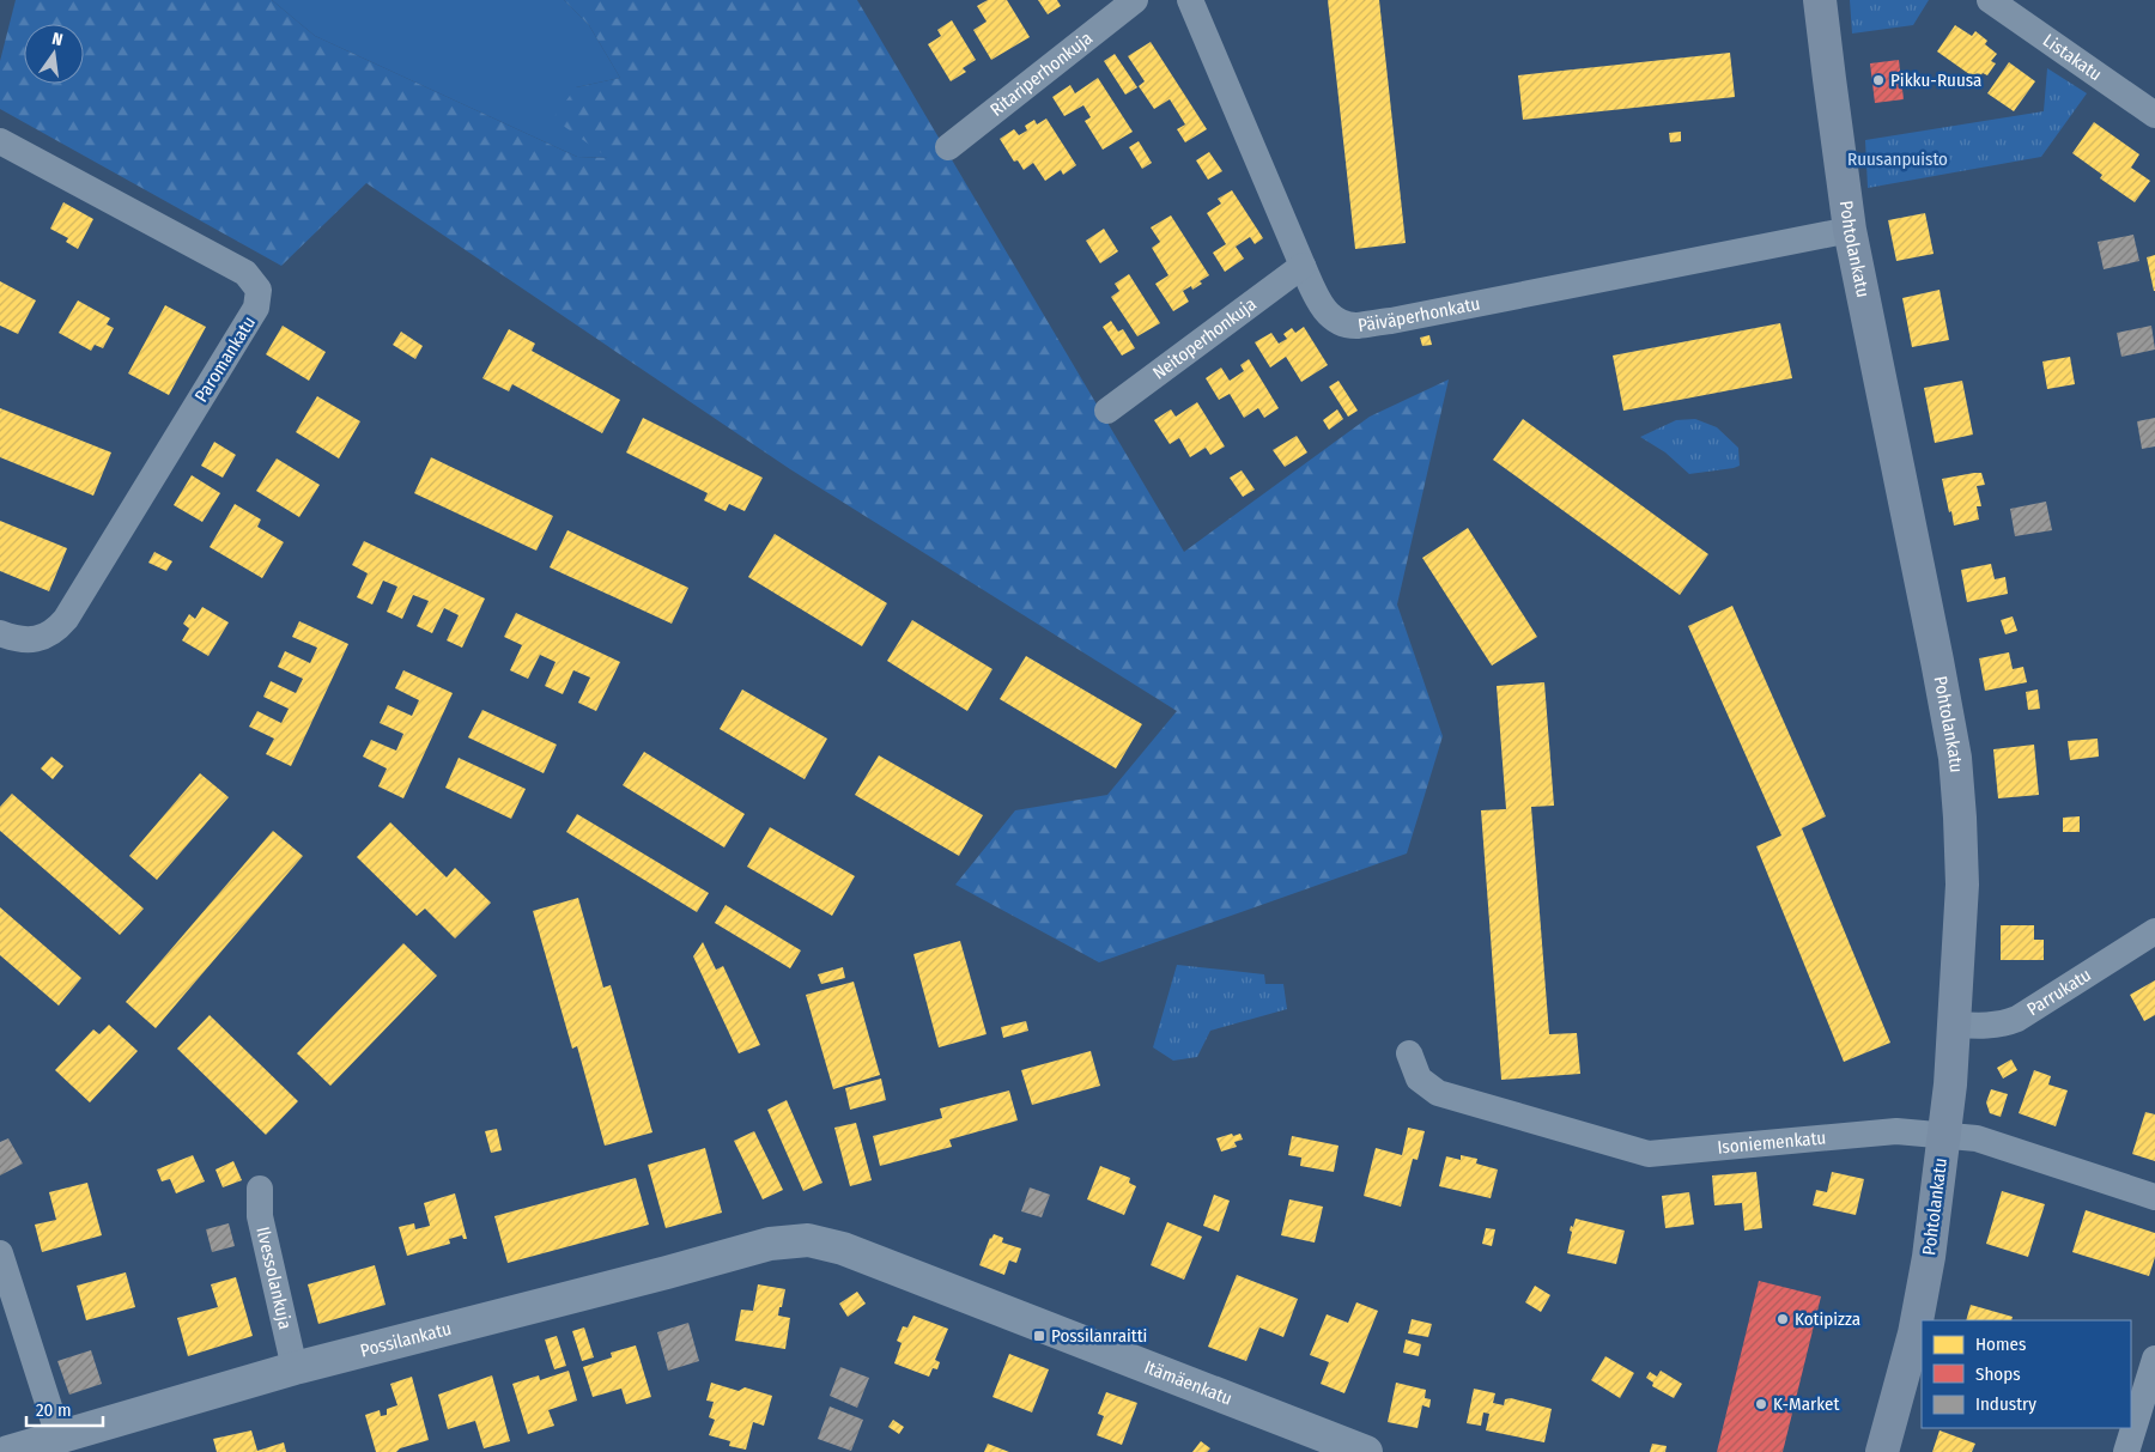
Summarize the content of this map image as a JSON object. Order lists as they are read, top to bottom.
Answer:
{
  "streets": {
    "main road": ["Pohtolankatu"],
    "street": [
      "Listakatu",
      "Ritariperhonkuja",
      "Päiväperhonkatu",
      "Neitoperhonkuja",
      "Paromankatu",
      "Parrukatu",
      "Isoniemenkatu",
      "Ilvessolankuja",
      "Possilankatu",
      "Itämäenkatu"
    ]
  },
  "crossings": [
    ["Pohtolankatu", "Päiväperhonkatu"],
    ["Pohtolankatu", "Parrukatu"],
    ["Pohtolankatu", "Isoniemenkatu"],
    ["Päiväperhonkatu", "Neitoperhonkuja"],
    ["Ilvessolankuja", "Possilankatu"],
    ["Possilankatu", "Itämäenkatu"]
  ],
  "parks": ["Ruusanpuisto"],
  "places": {
    "other": ["Pikku-Ruusa", "Kotipizza", "K-Market"],
    "transit": ["Possilanraitti"]
  },
  "legend": ["Homes", "Shops", "Industry"],
  "scale_bar": "20 m",
  "north": "top"
}
